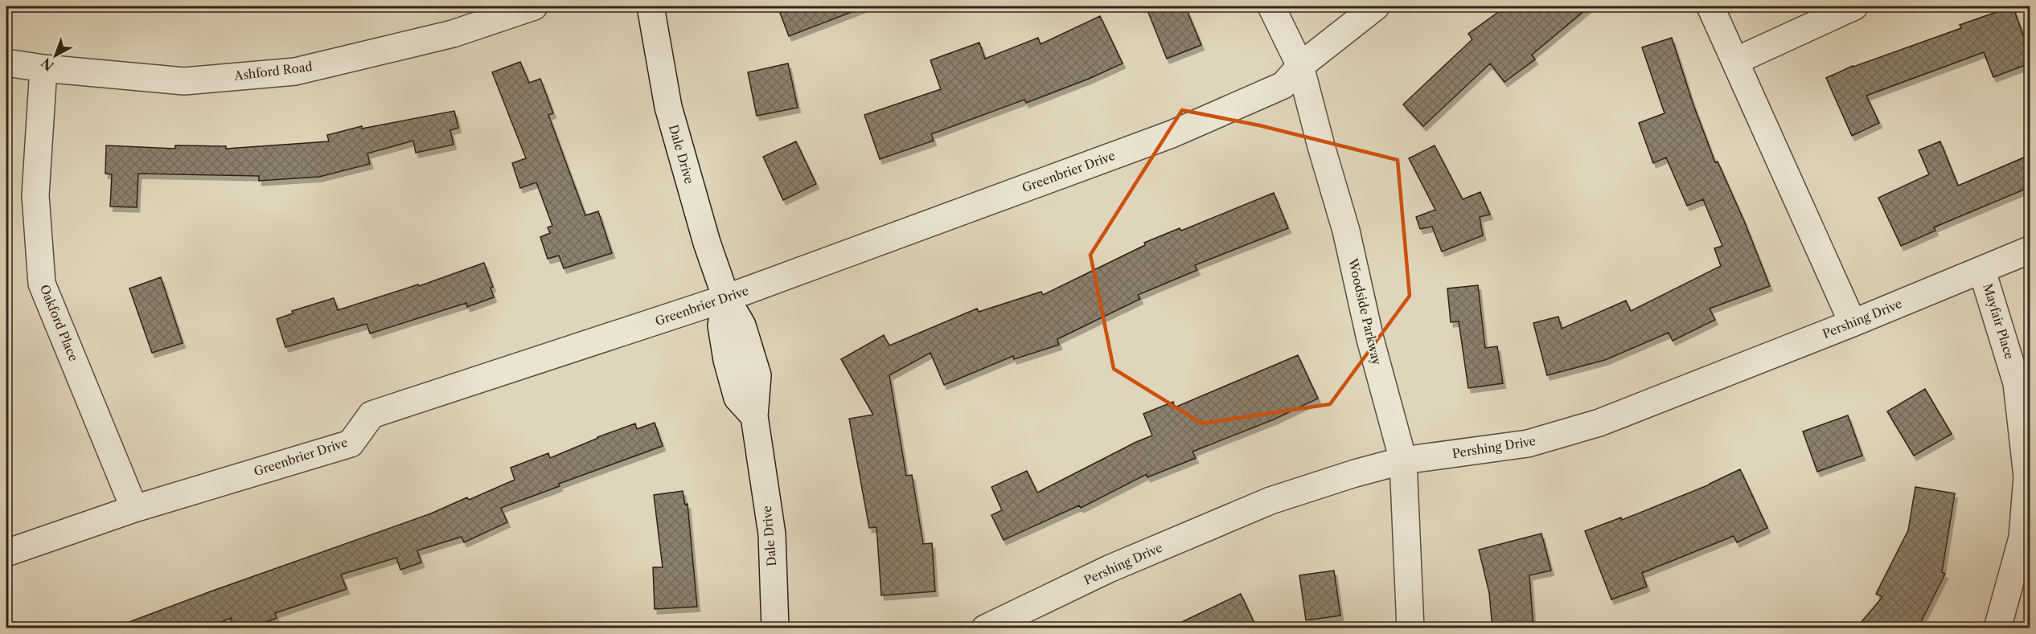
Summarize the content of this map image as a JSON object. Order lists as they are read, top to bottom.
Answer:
{
  "streets": {
    "street": [
      "Ashford Road",
      "Dale Drive",
      "Greenbrier Drive",
      "Woodside Parkway",
      "Pershing Drive",
      "Mayfair Place",
      "Oakford Place"
    ]
  },
  "crossings": [
    ["Ashford Road", "Oakford Place"],
    ["Dale Drive", "Greenbrier Drive"],
    ["Greenbrier Drive", "Woodside Parkway"],
    ["Greenbrier Drive", "Oakford Place"],
    ["Woodside Parkway", "Pershing Drive"],
    ["Pershing Drive", "Mayfair Place"]
  ],
  "north": "bottom left"
}
